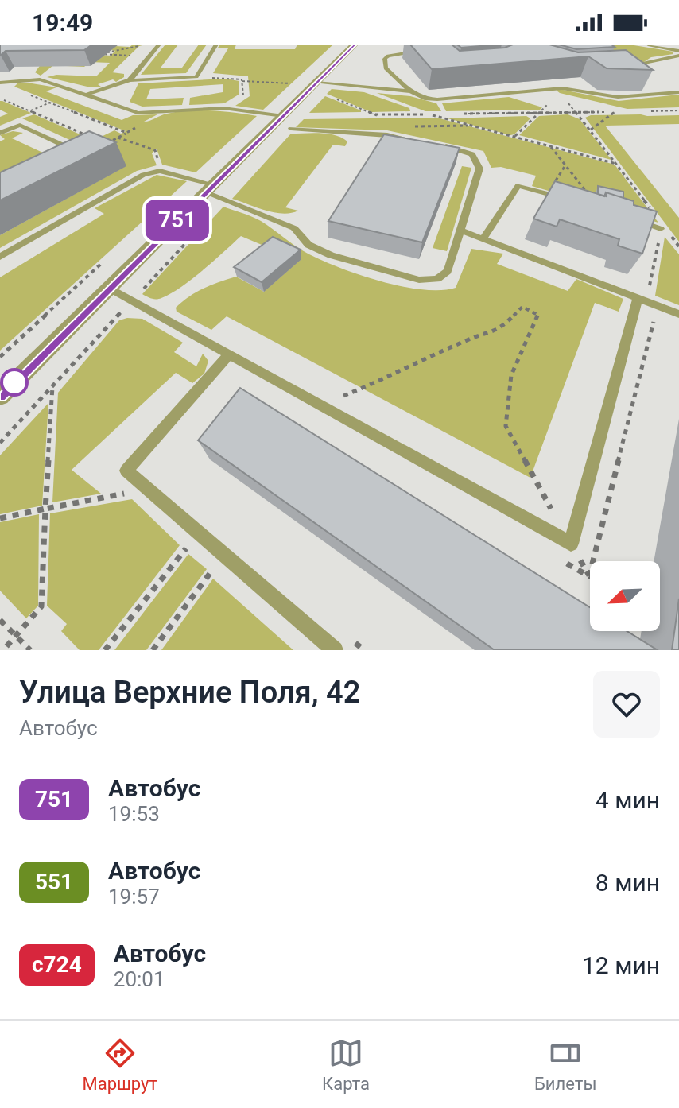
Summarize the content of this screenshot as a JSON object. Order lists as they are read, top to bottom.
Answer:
{
  "lines": ["bus line 751"],
  "north": "bottom left",
  "page": {
    "status": "19:49",
    "on_map": "751",
    "heading": ["Улица Верхние Поля, 42", "Автобус"],
    "list": [
      {
        "mark": "751",
        "name": "Автобус",
        "note": "19:53",
        "value": "4 мин"
      },
      {
        "mark": "551",
        "name": "Автобус",
        "note": "19:57",
        "value": "8 мин"
      },
      {
        "mark": "с724",
        "name": "Автобус",
        "note": "20:01",
        "value": "12 мин"
      }
    ],
    "tabs": ["Маршрут", "Карта", "Билеты"]
  }
}
